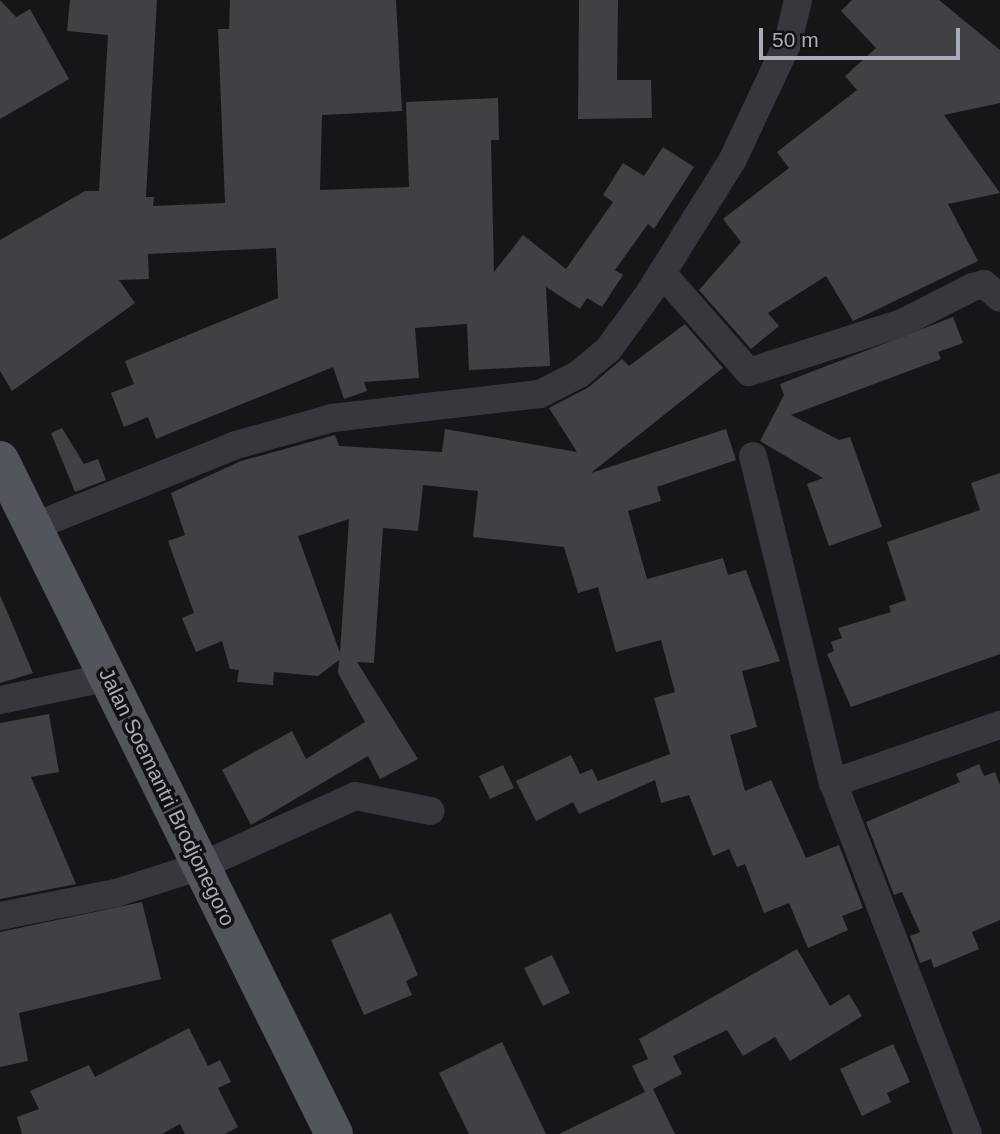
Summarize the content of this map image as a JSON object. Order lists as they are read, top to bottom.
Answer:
{
  "streets": {
    "main road": ["Jalan Soemantri Brodjonegoro"]
  },
  "scale_bar": "50 m"
}
